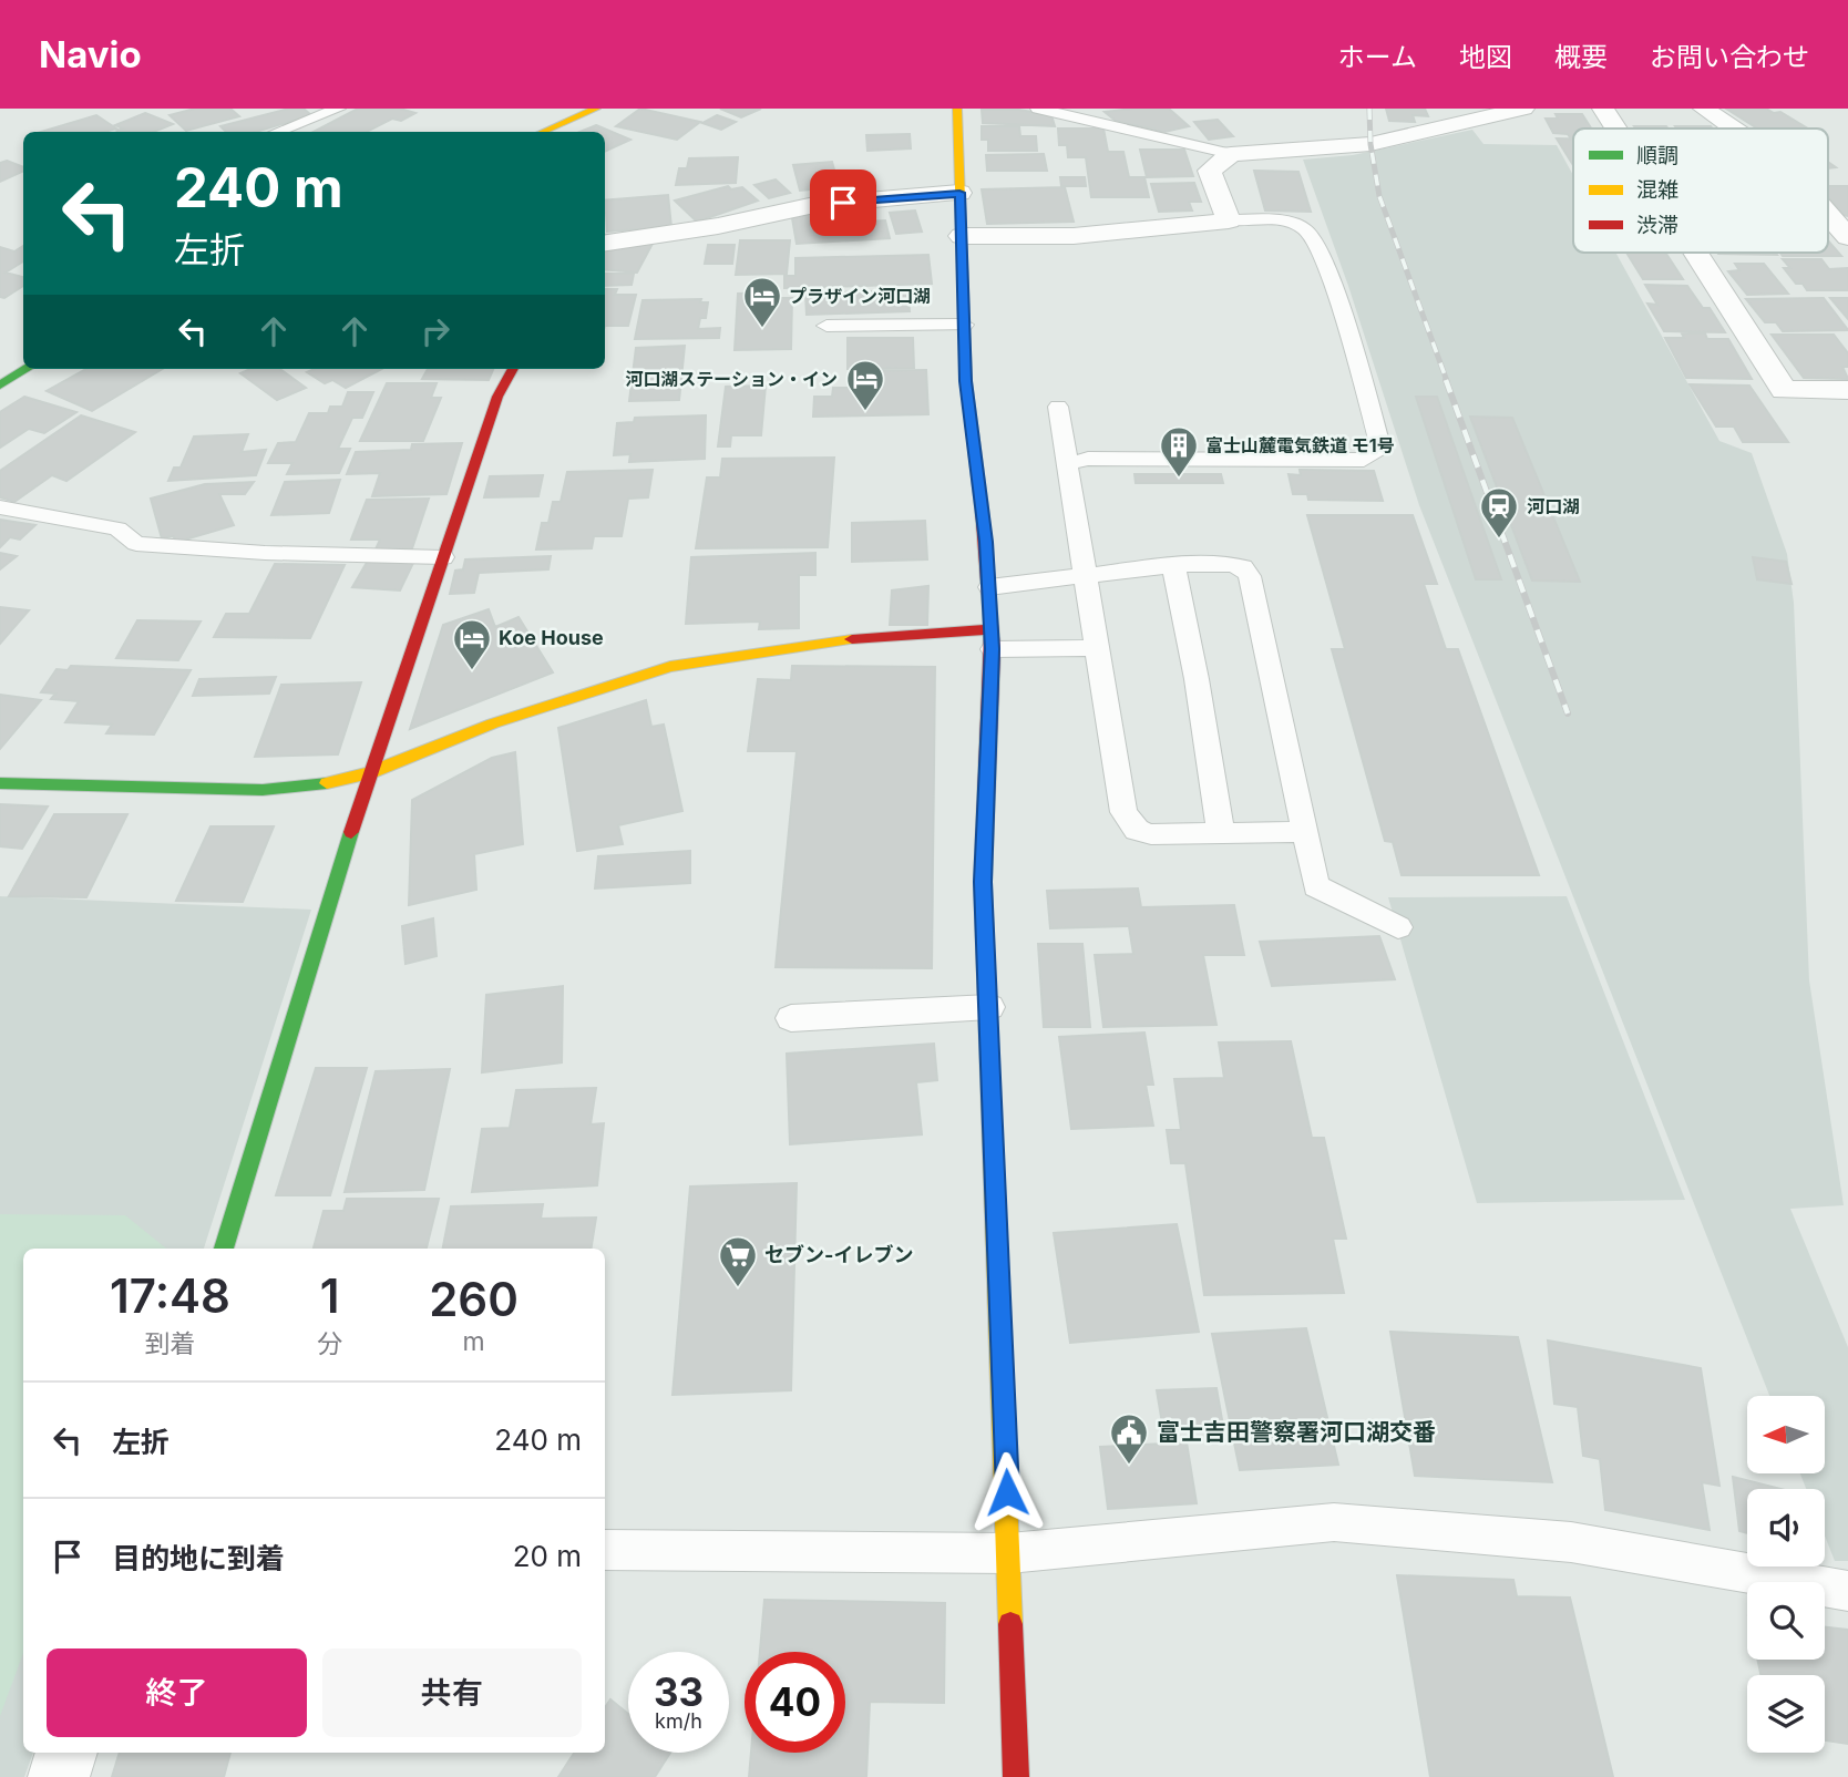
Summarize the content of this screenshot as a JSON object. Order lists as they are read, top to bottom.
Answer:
{
  "places": {
    "hotel": ["プラザイン河口湖", "河口湖ステーション・イン", "Koe House"],
    "building": ["富士山麓電気鉄道 モ1号"],
    "station": ["河口湖"],
    "supermarket": ["セブン-イレブン"],
    "public building": ["富士吉田警察署河口湖交番"]
  },
  "legend": ["順調", "混雑", "渋滞"],
  "north": "left",
  "page": {
    "header": "Navio",
    "nav": [
      "ホーム",
      "地図",
      "概要",
      "お問い合わせ"
    ],
    "turn": ["240 m", "左折"],
    "eta": [
      "17:48",
      "到着",
      "1",
      "分",
      "260",
      "m"
    ],
    "list": [
      {
        "name": "左折",
        "value": "240 m"
      },
      {
        "name": "目的地に到着",
        "value": "20 m"
      }
    ],
    "buttons": ["終了", "共有"],
    "speed": "33 km/h",
    "limit": "40"
  }
}
